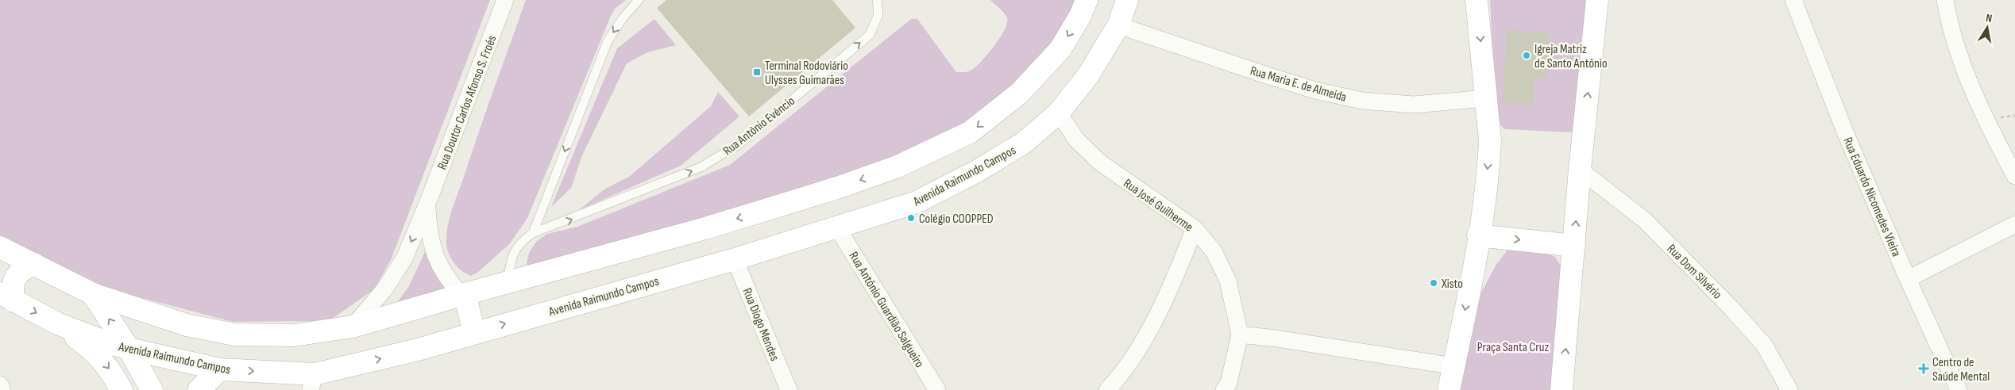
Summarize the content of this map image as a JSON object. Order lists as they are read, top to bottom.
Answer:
{
  "streets": {
    "street": [
      "Rua Maria E. de Almeida",
      "Rua Doutor Carlos Afonso S. Froés",
      "Avenida Raimundo Campos",
      "Rua Eduardo Nicomedes Vieira",
      "Rua José Guilherme",
      "Rua Dom Silvério",
      "Rua Antônio Guardião Salgueiro",
      "Rua Diogo Mendes"
    ],
    "lane": ["Rua Antônio Evêncio"]
  },
  "crossings": [
    ["Rua Maria E. de Almeida", "Avenida Raimundo Campos"],
    ["Avenida Raimundo Campos", "Rua José Guilherme"],
    ["Avenida Raimundo Campos", "Rua Antônio Guardião Salgueiro"],
    ["Avenida Raimundo Campos", "Rua Diogo Mendes"]
  ],
  "one_way": ["Rua Doutor Carlos Afonso S. Froés"],
  "parks": ["Praça Santa Cruz"],
  "places": {
    "other": ["Igreja Matriz de Santo Antônio", "Colégio COOPPED", "Xisto"],
    "transit": ["Terminal Rodoviário Ulysses Guimarães"],
    "health": ["Centro de Saúde Mental"]
  },
  "north": "top"
}
